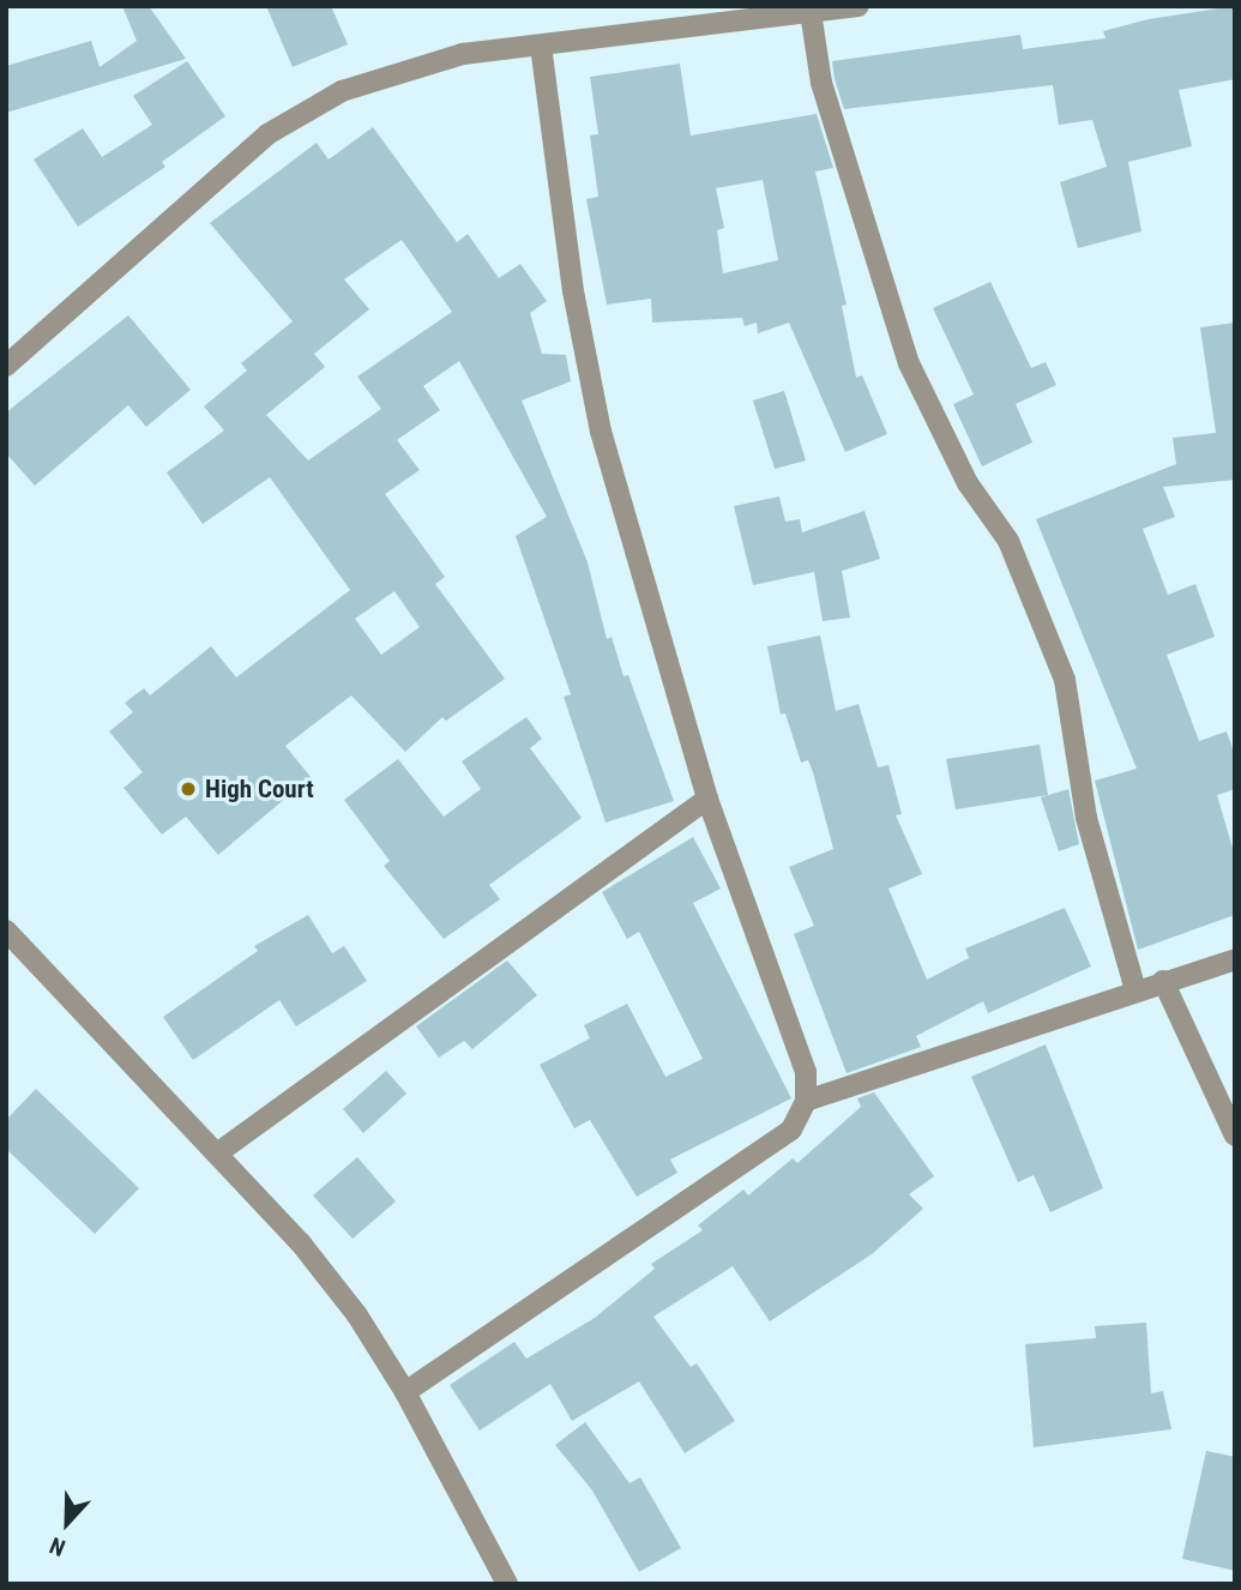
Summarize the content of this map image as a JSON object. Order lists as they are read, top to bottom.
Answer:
{
  "places": ["High Court"],
  "north": "bottom"
}
